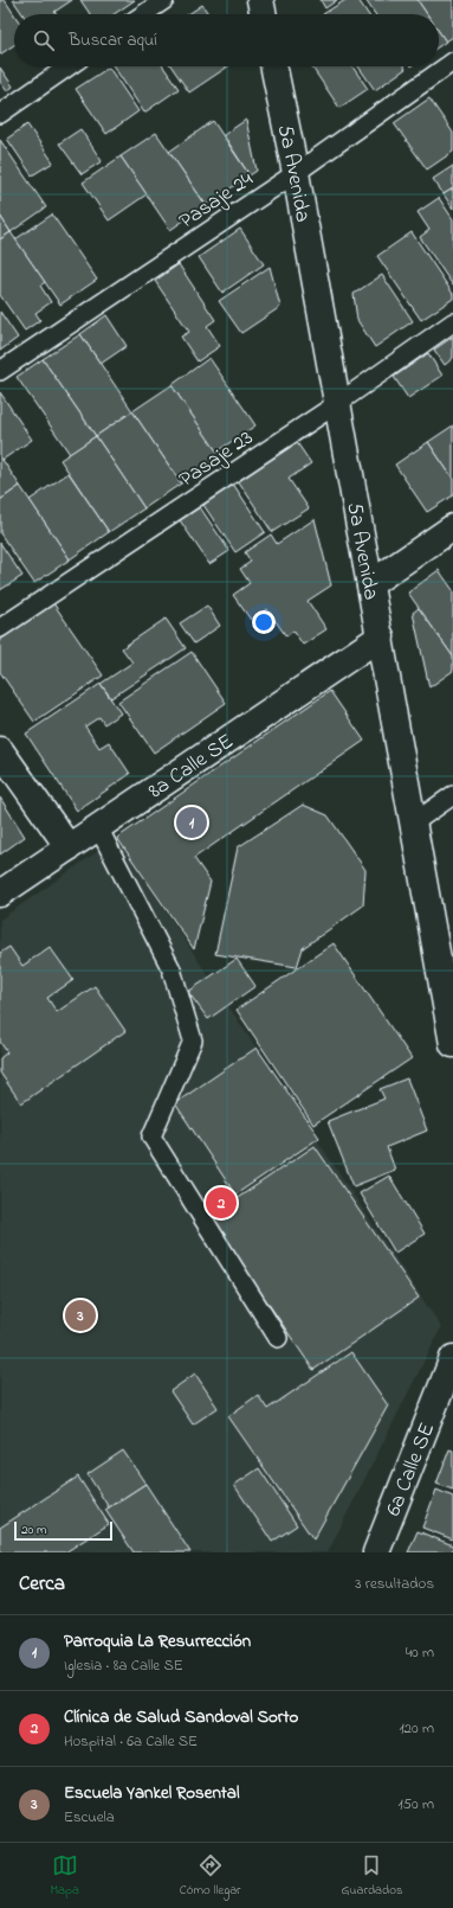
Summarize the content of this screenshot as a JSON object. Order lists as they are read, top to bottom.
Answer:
{
  "streets": {
    "street": ["5a Avenida", "8a Calle SE", "6a Calle SE"],
    "lane": ["Pasaje 24", "Pasaje 23"]
  },
  "crossings": [
    ["5a Avenida", "Pasaje 24"],
    ["5a Avenida", "Pasaje 23"],
    ["5a Avenida", "8a Calle SE"]
  ],
  "scale_bar": "20 m",
  "page": {
    "search": "Buscar aquí",
    "pins": ["1", "2", "3"],
    "scale": "20 m",
    "heading": ["Cerca", "3 resultados"],
    "list": [
      {
        "mark": "1",
        "name": "Parroquia La Resurrección",
        "note": "Iglesia · 8a Calle SE",
        "value": "40 m"
      },
      {
        "mark": "2",
        "name": "Clínica de Salud Sandoval Sorto",
        "note": "Hospital · 6a Calle SE",
        "value": "120 m"
      },
      {
        "mark": "3",
        "name": "Escuela Yankel Rosental",
        "note": "Escuela",
        "value": "150 m"
      }
    ],
    "nav": ["Mapa", "Cómo llegar", "Guardados"]
  }
}
